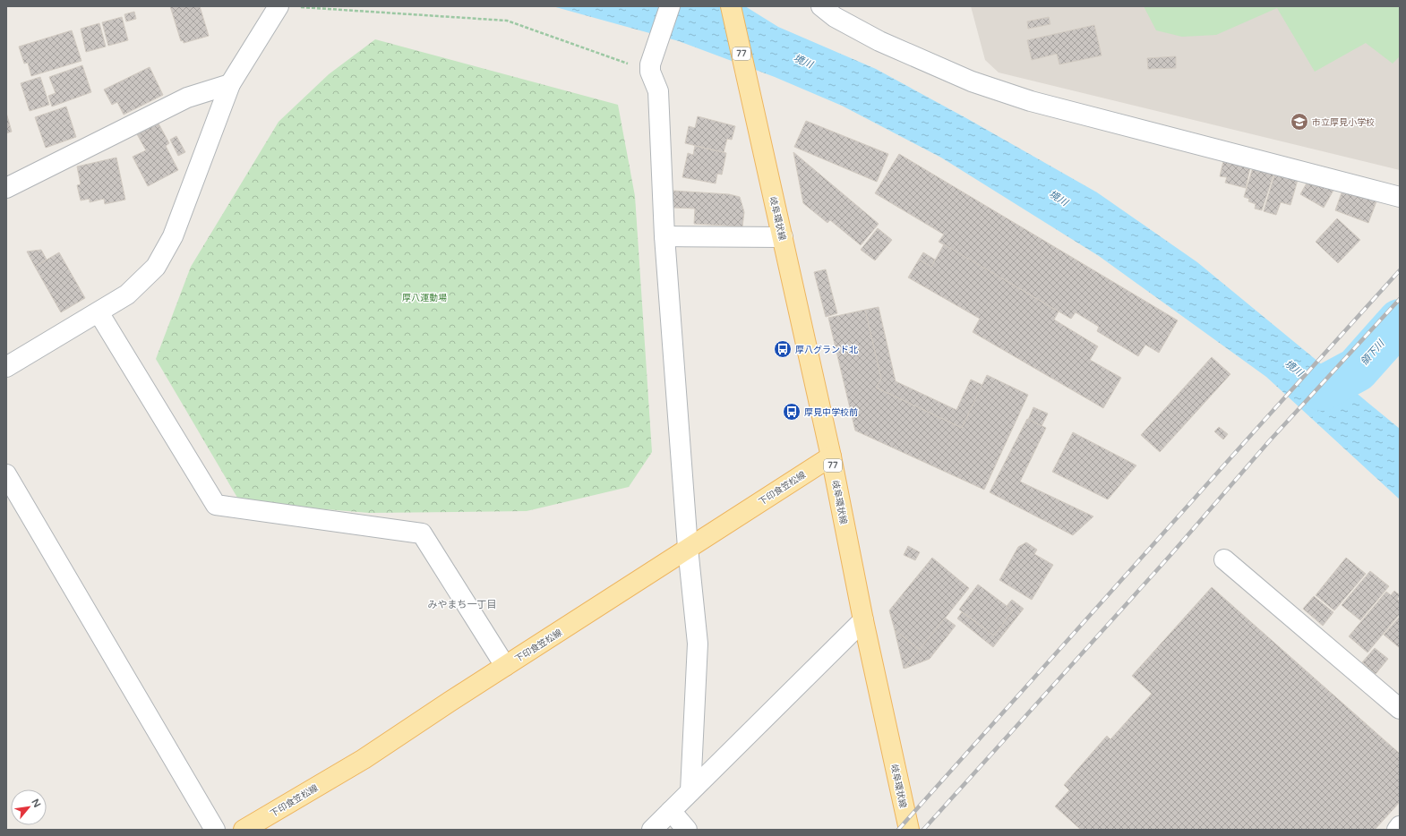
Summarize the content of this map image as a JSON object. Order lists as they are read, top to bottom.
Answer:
{
  "streets": {
    "main road": ["77", "岐阜環状線", "下印食笠松線"]
  },
  "crossings": [
    ["岐阜環状線", "下印食笠松線"]
  ],
  "districts": ["みやまち一丁目"],
  "water": ["境川", "領下川"],
  "parks": ["厚八運動場"],
  "places": {
    "school or university": ["市立厚見小学校"],
    "bus stop": ["厚八グランド北", "厚見中学校前"]
  },
  "north": "top right"
}
